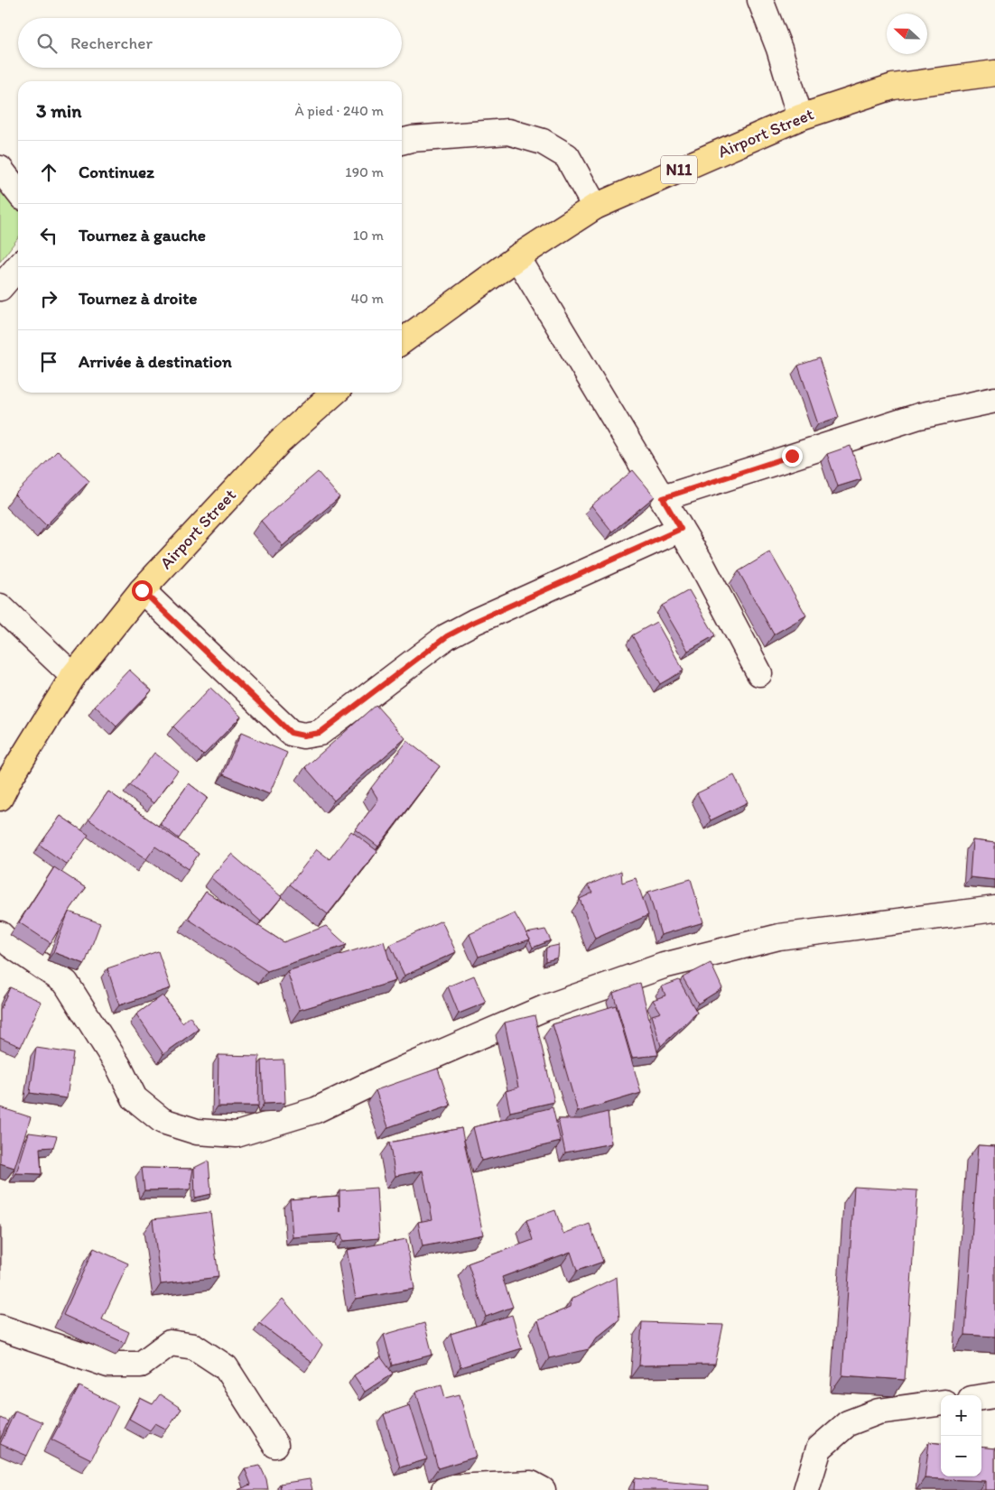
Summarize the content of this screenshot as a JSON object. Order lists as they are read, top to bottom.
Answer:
{
  "streets": {
    "highway": ["Airport Street", "N11"]
  },
  "north": "left",
  "page": {
    "search": "Rechercher",
    "heading": ["3 min", "À pied · 240 m"],
    "list": [
      ["Continuez", "190 m"],
      ["Tournez à gauche", "10 m"],
      ["Tournez à droite", "40 m"],
      "Arrivée à destination"
    ],
    "map_buttons": ["+", "−"]
  }
}
